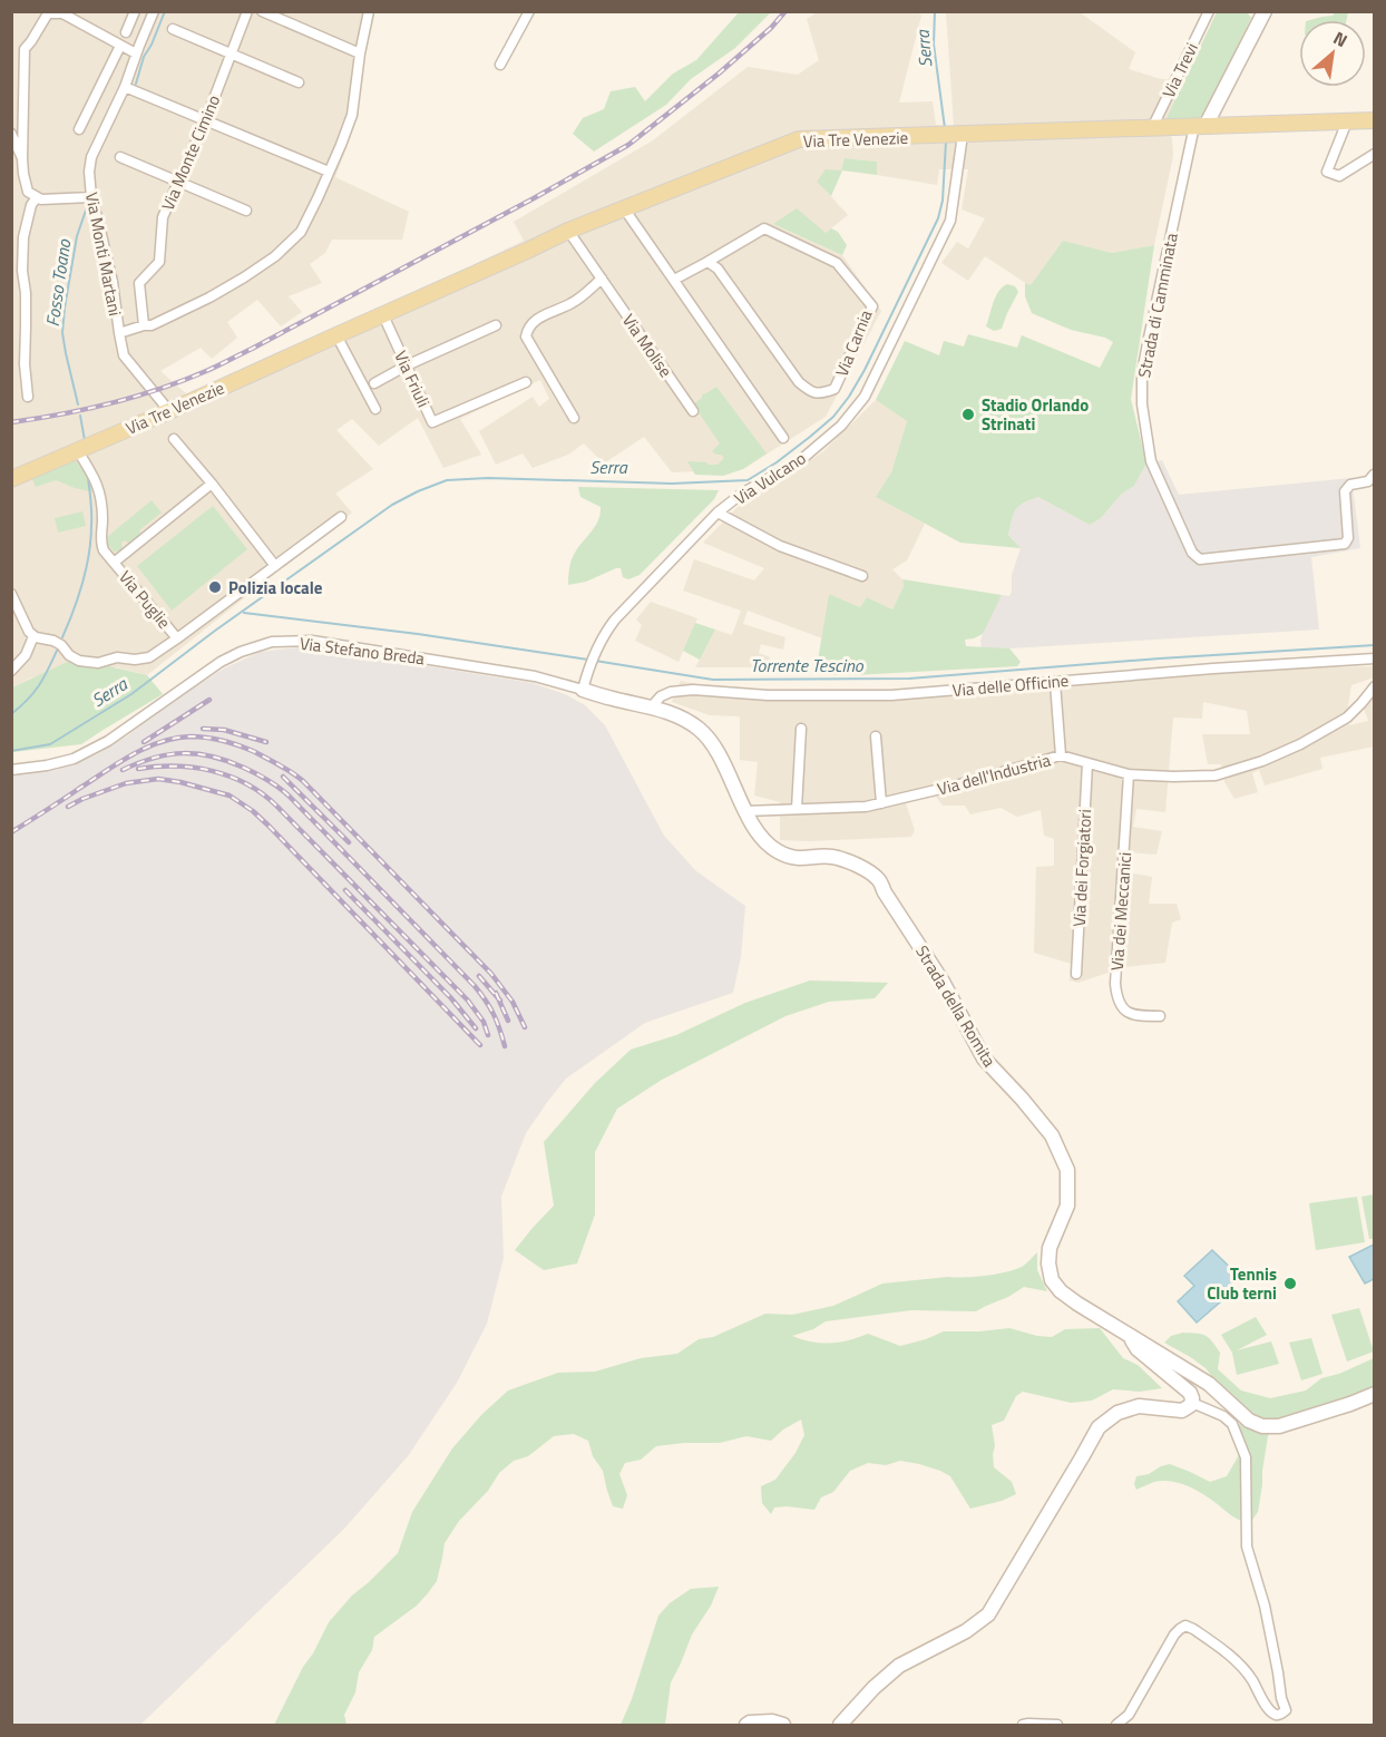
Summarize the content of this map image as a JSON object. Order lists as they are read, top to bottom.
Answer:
{
  "streets": {
    "main road": ["Via Tre Venezie"],
    "street": [
      "Via Trevi",
      "Via Monte Cimino",
      "Via Monti Martani",
      "Strada di Camminata",
      "Via Carnia",
      "Via Molise",
      "Via Friuli",
      "Via Vulcano",
      "Via Puglie",
      "Via Stefano Breda",
      "Via delle Officine",
      "Via dell'Industria",
      "Via dei Forgiatori",
      "Via dei Meccanici",
      "Strada della Romita"
    ]
  },
  "crossings": [
    ["Via Trevi", "Via Tre Venezie"],
    ["Via Tre Venezie", "Via Monti Martani"],
    ["Via Tre Venezie", "Strada di Camminata"],
    ["Via Tre Venezie", "Via Molise"],
    ["Via Tre Venezie", "Via Friuli"],
    ["Via Tre Venezie", "Via Vulcano"],
    ["Via Tre Venezie", "Via Puglie"],
    ["Via Vulcano", "Via Stefano Breda"],
    ["Via Vulcano", "Strada della Romita"],
    ["Via Stefano Breda", "Strada della Romita"],
    ["Via delle Officine", "Strada della Romita"],
    ["Via dell'Industria", "Via dei Forgiatori"],
    ["Via dell'Industria", "Via dei Meccanici"],
    ["Via dell'Industria", "Strada della Romita"]
  ],
  "water": ["Serra", "Fosso Toano", "Torrente Tescino"],
  "places": ["Stadio Orlando Strinati", "Polizia locale", "Tennis Club terni"],
  "north": "top right"
}
